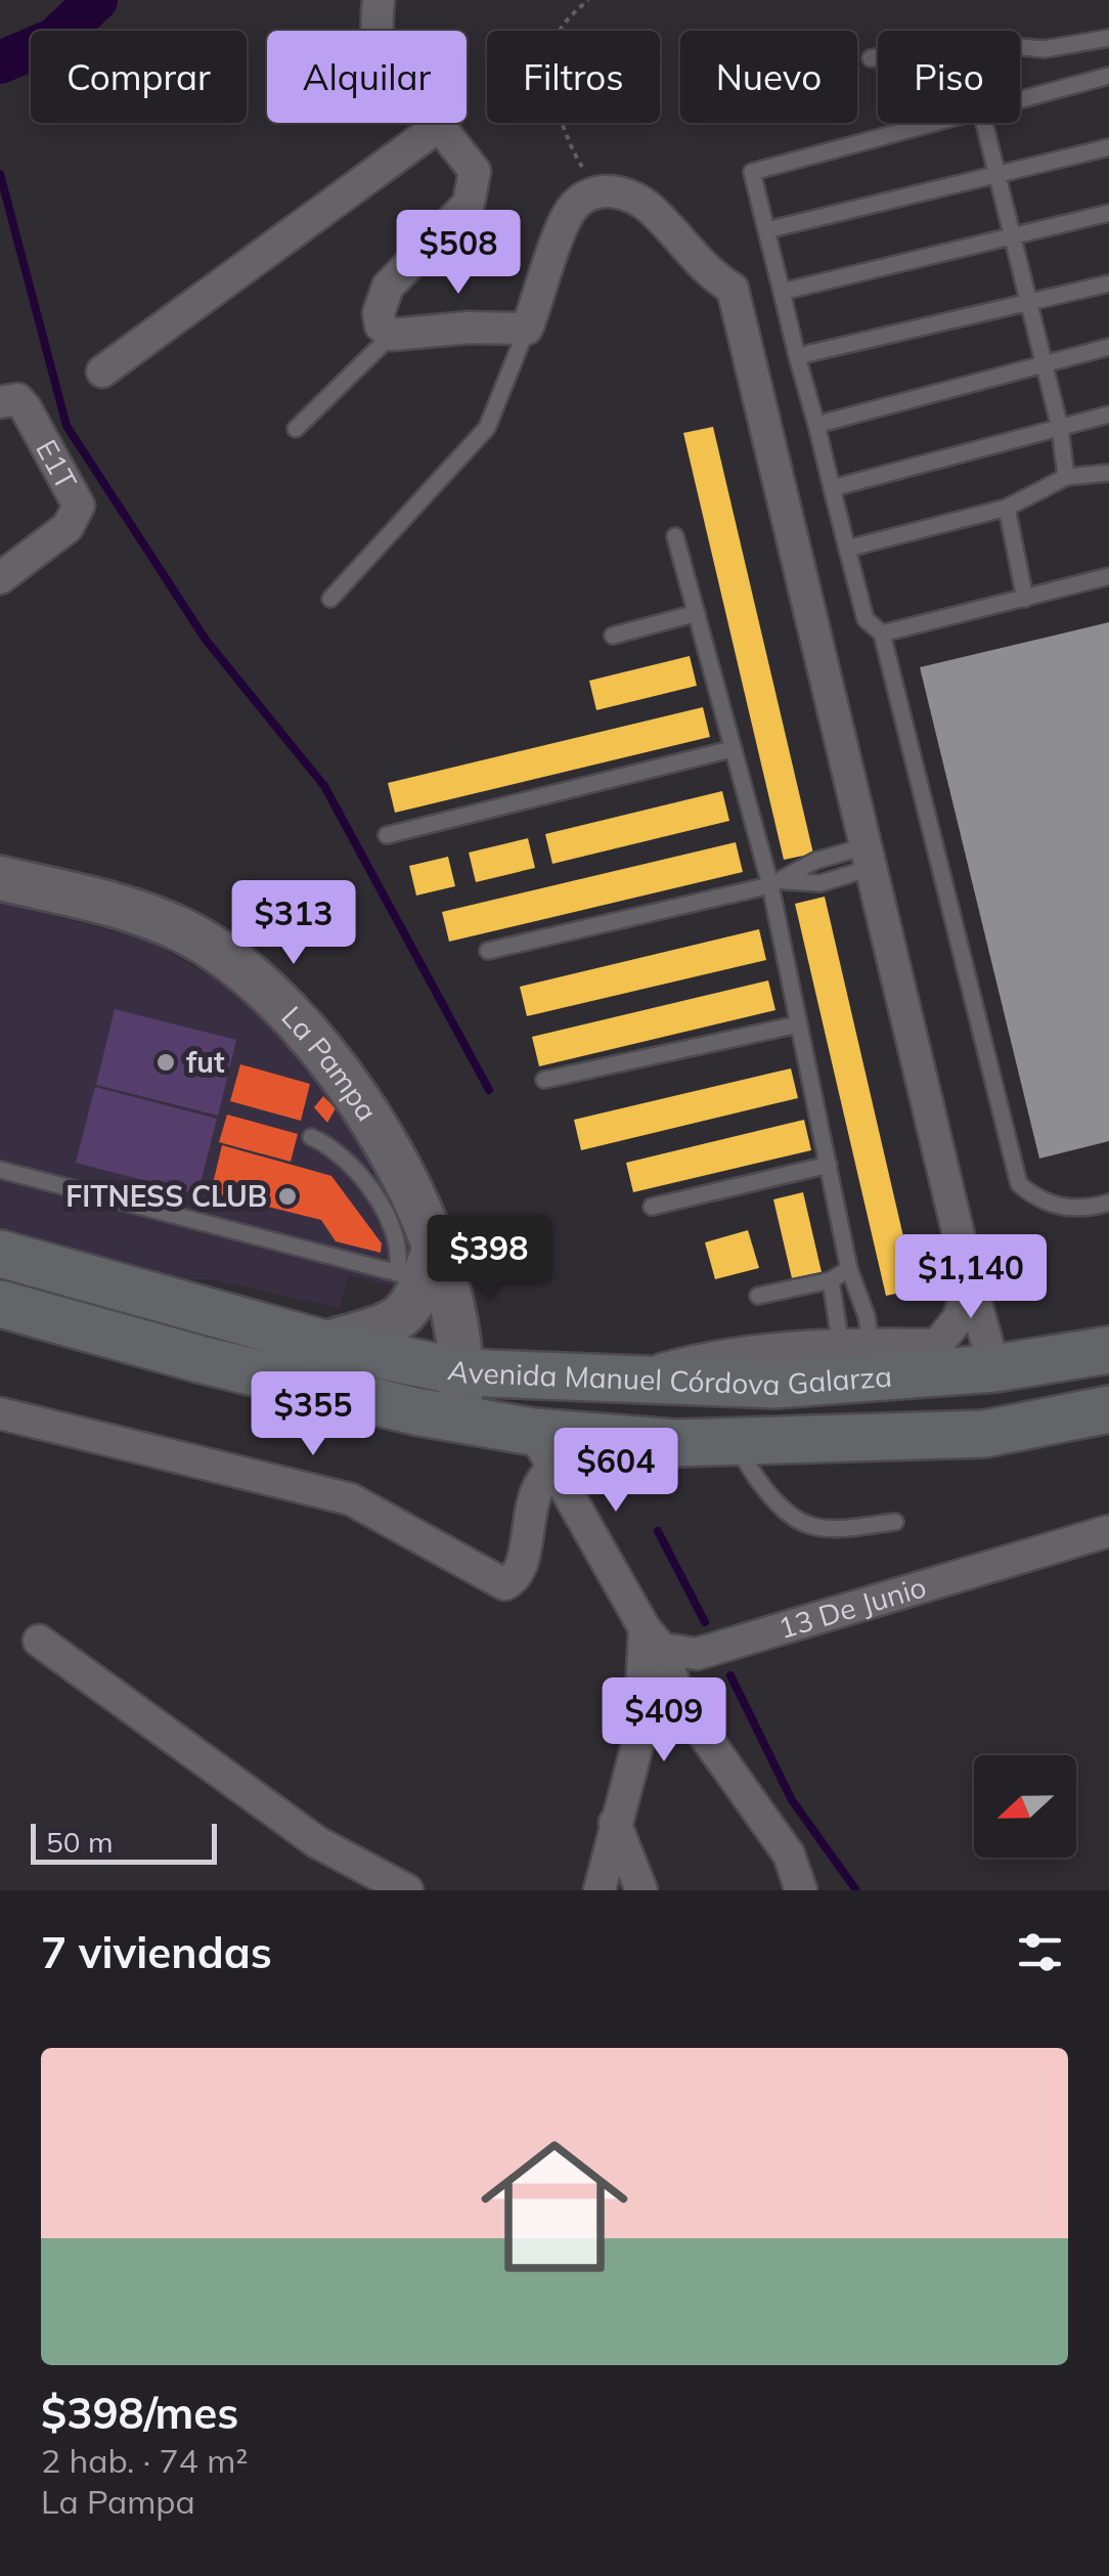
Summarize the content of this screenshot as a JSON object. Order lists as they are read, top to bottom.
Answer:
{
  "streets": {
    "main road": ["Avenida Manuel Córdova Galarza"],
    "street": ["E1T", "La Pampa", "13 De Junio"]
  },
  "crossings": [
    ["La Pampa", "Avenida Manuel Córdova Galarza"]
  ],
  "places": ["fut", "FITNESS CLUB"],
  "scale_bar": "50 m",
  "north": "left",
  "page": {
    "chip": [
      "Comprar",
      "Alquilar",
      "Filtros",
      "Nuevo",
      "Piso"
    ],
    "price": [
      "$508",
      "$313",
      "$398",
      "$1,140",
      "$355",
      "$604",
      "$409"
    ],
    "scale": "50 m",
    "heading": "7 viviendas",
    "list": [
      {
        "name": "$398/mes",
        "note": "2 hab. · 74 m² · La Pampa"
      }
    ]
  }
}
